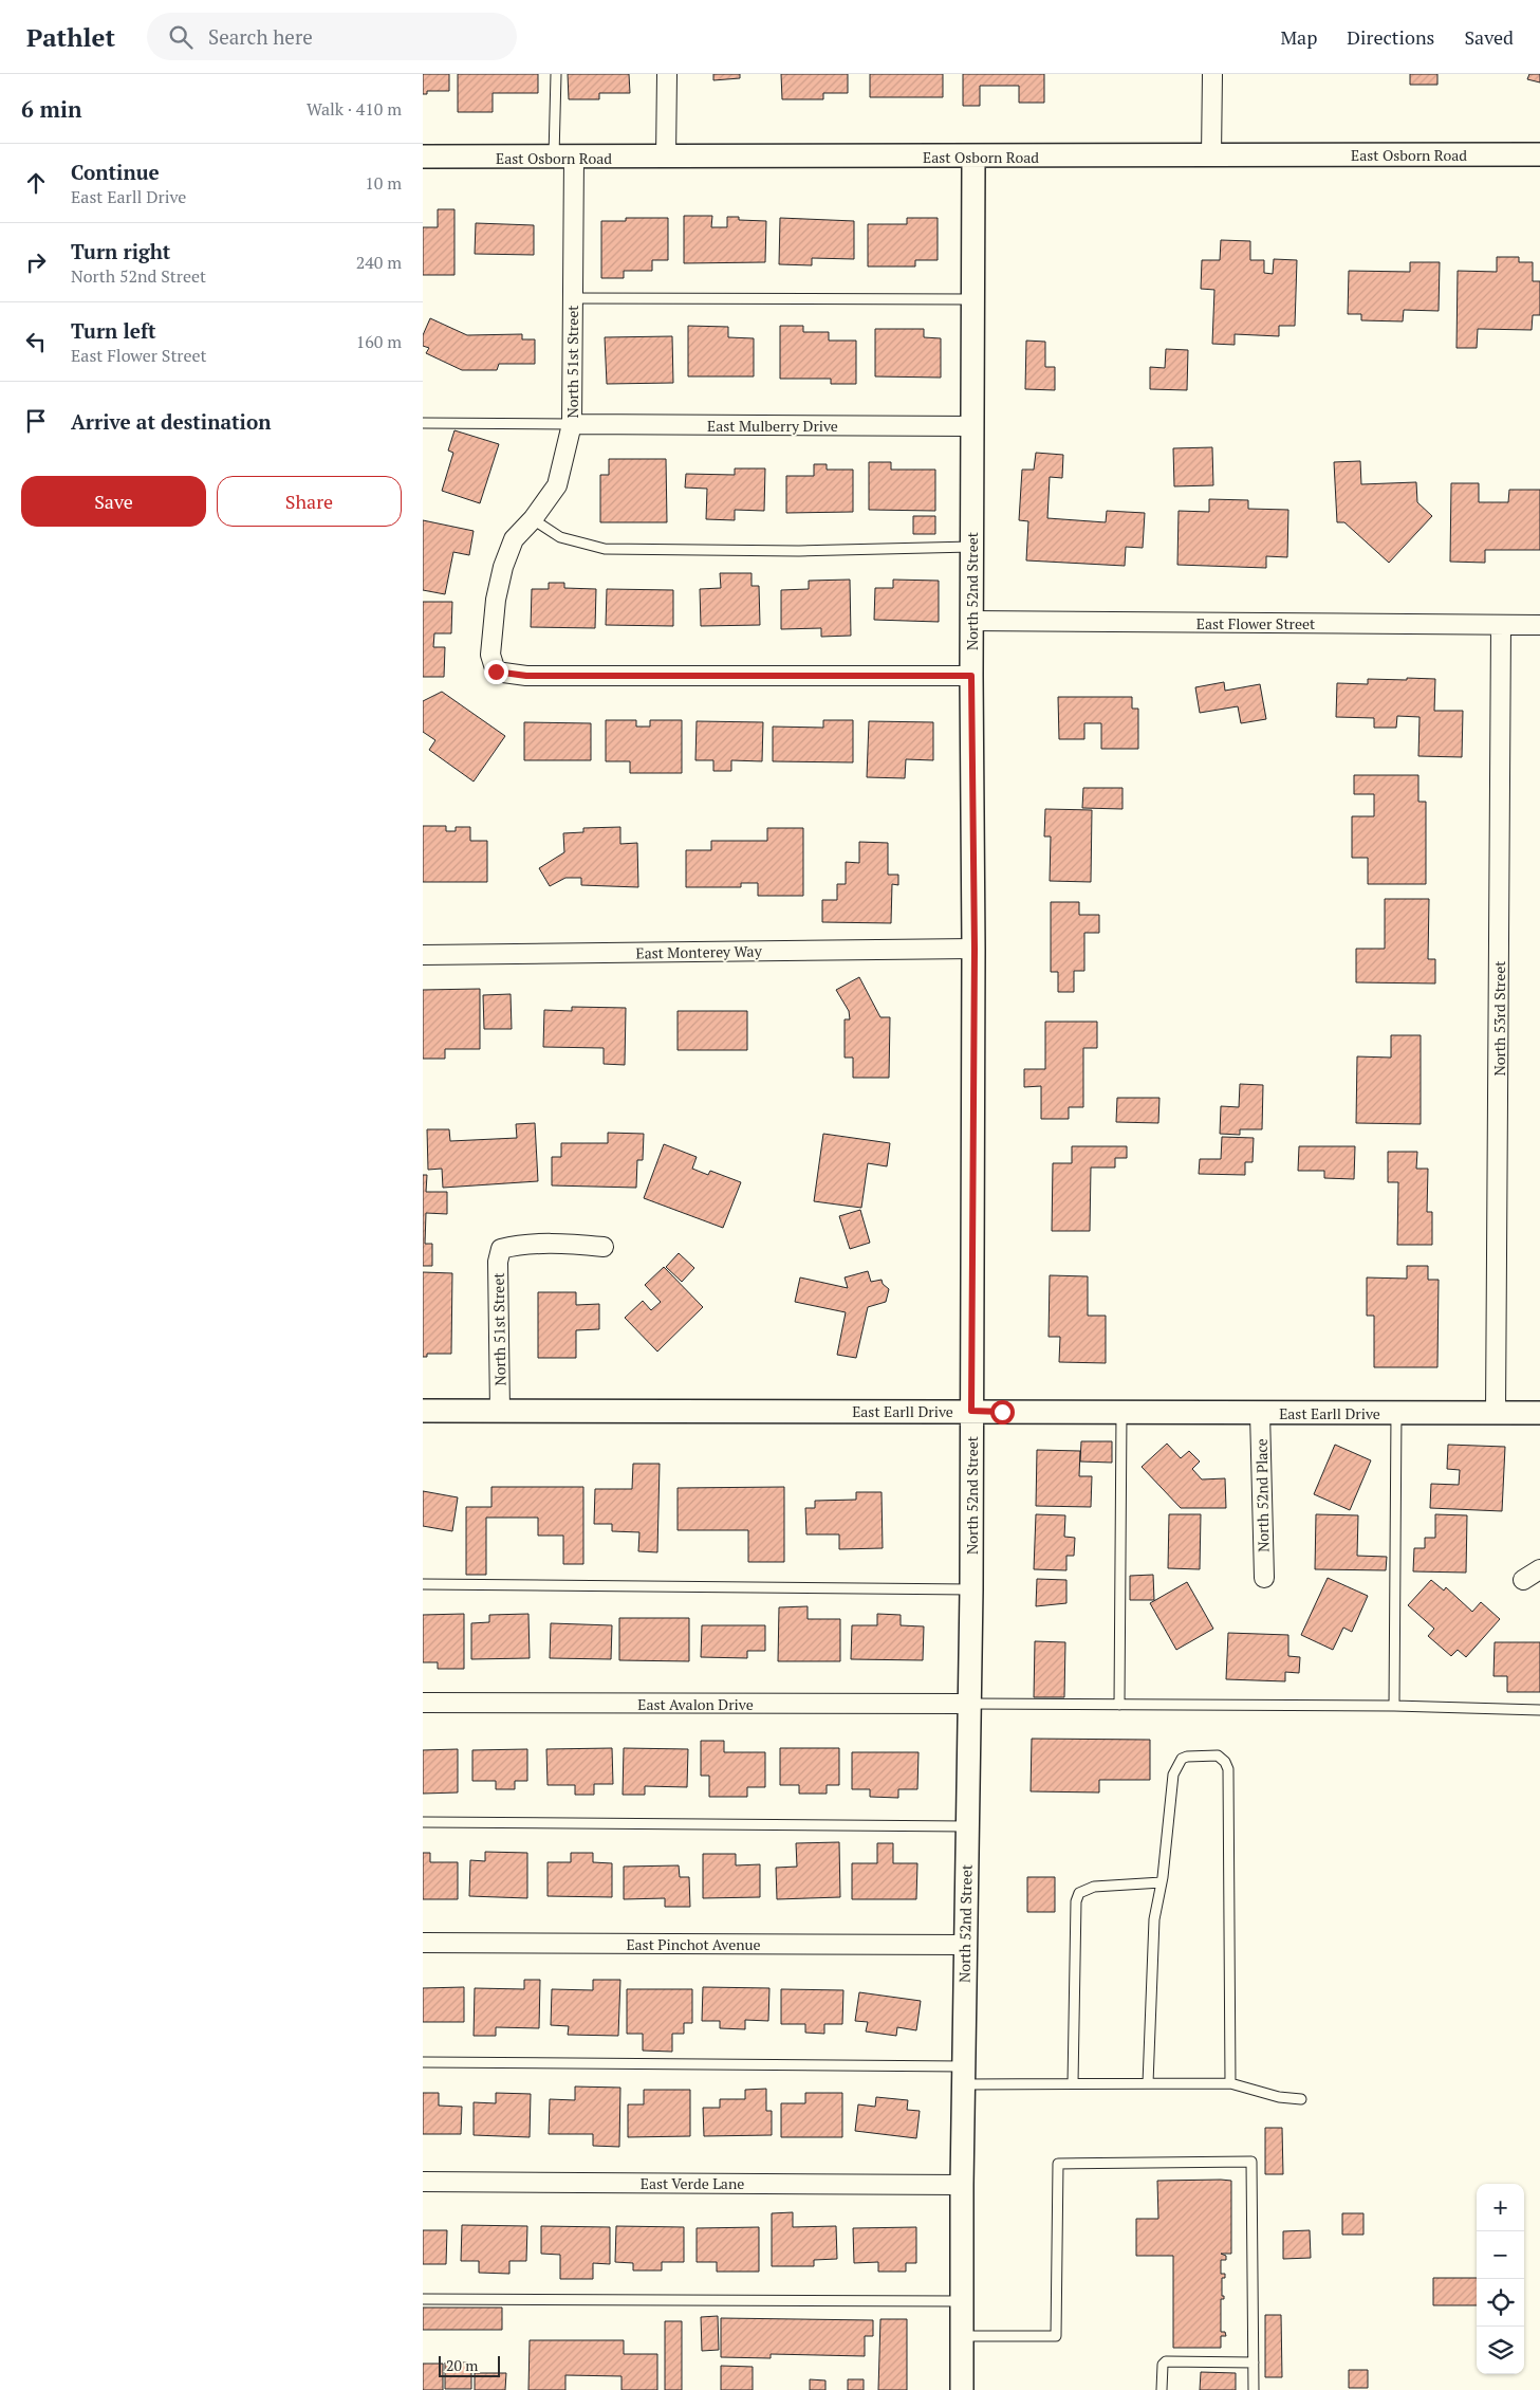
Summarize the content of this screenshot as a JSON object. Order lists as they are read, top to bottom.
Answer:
{
  "streets": {
    "street": [
      "East Osborn Road",
      "North 51st Street",
      "East Mulberry Drive",
      "North 52nd Street",
      "East Flower Street",
      "East Monterey Way",
      "North 53rd Street",
      "East Earll Drive",
      "North 52nd Place",
      "East Avalon Drive",
      "East Pinchot Avenue",
      "East Verde Lane"
    ]
  },
  "crossings": [
    ["East Osborn Road", "North 51st Street"],
    ["East Osborn Road", "North 52nd Street"],
    ["North 51st Street", "East Mulberry Drive"],
    ["North 51st Street", "North 52nd Street"],
    ["North 51st Street", "East Earll Drive"],
    ["East Mulberry Drive", "North 52nd Street"],
    ["North 52nd Street", "East Flower Street"],
    ["North 52nd Street", "East Monterey Way"],
    ["North 52nd Street", "East Earll Drive"],
    ["North 52nd Street", "East Avalon Drive"],
    ["North 52nd Street", "East Pinchot Avenue"],
    ["North 52nd Street", "East Verde Lane"],
    ["East Flower Street", "North 53rd Street"],
    ["North 53rd Street", "East Earll Drive"],
    ["East Earll Drive", "North 52nd Place"]
  ],
  "scale_bar": "20 m",
  "page": {
    "header": "Pathlet",
    "search": "Search here",
    "nav": ["Map", "Directions", "Saved"],
    "heading": ["6 min", "Walk · 410 m"],
    "list": [
      ["Continue", "East Earll Drive", "10 m"],
      ["Turn right", "North 52nd Street", "240 m"],
      ["Turn left", "East Flower Street", "160 m"],
      "Arrive at destination"
    ],
    "buttons": ["Save", "Share"],
    "map_buttons": ["+", "−"],
    "scale": "20 m"
  }
}
